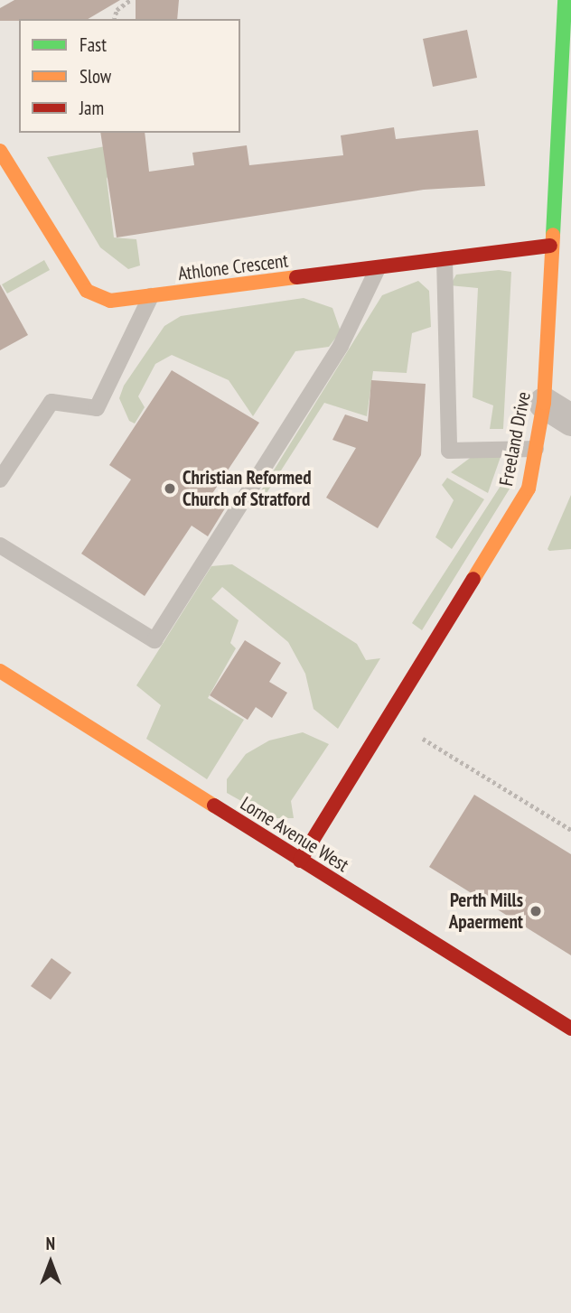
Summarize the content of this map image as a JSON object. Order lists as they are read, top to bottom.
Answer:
{
  "streets": {
    "street": ["Athlone Crescent", "Freeland Drive", "Lorne Avenue West"]
  },
  "crossings": [
    ["Athlone Crescent", "Freeland Drive"],
    ["Freeland Drive", "Lorne Avenue West"]
  ],
  "places": ["Christian Reformed Church of Stratford", "Perth Mills Apaerment"],
  "legend": ["Fast", "Slow", "Jam"],
  "north": "top"
}
